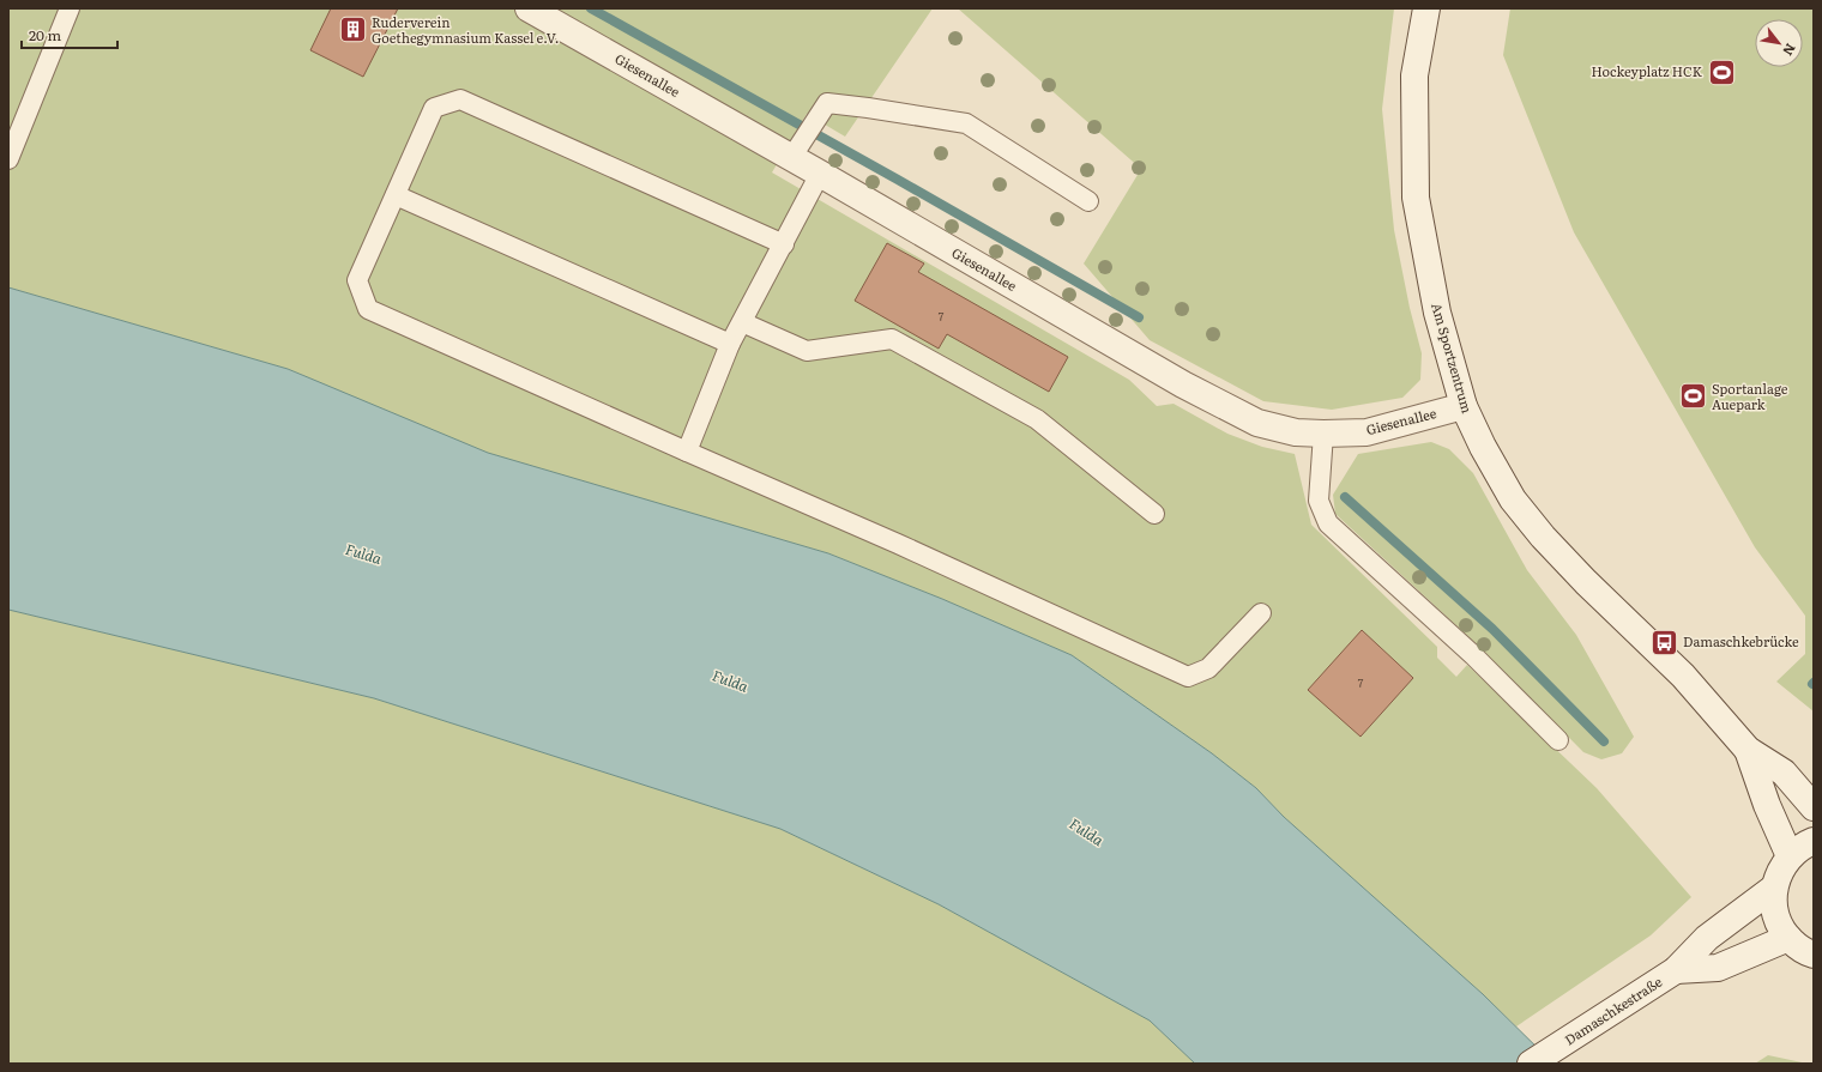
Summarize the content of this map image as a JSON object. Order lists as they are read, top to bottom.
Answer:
{
  "streets": {
    "street": ["Giesenallee", "Am Sportzentrum", "Damaschkestraße"]
  },
  "crossings": [
    ["Giesenallee", "Am Sportzentrum"]
  ],
  "water": ["Fulda"],
  "places": {
    "building": ["Ruderverein Goethegymnasium Kassel e.V."],
    "sports": ["Hockeyplatz HCK", "Sportanlage Auepark"],
    "bus stop": ["Damaschkebrücke"]
  },
  "house_numbers": ["7", "7"],
  "scale_bar": "20 m",
  "north": "bottom right"
}
